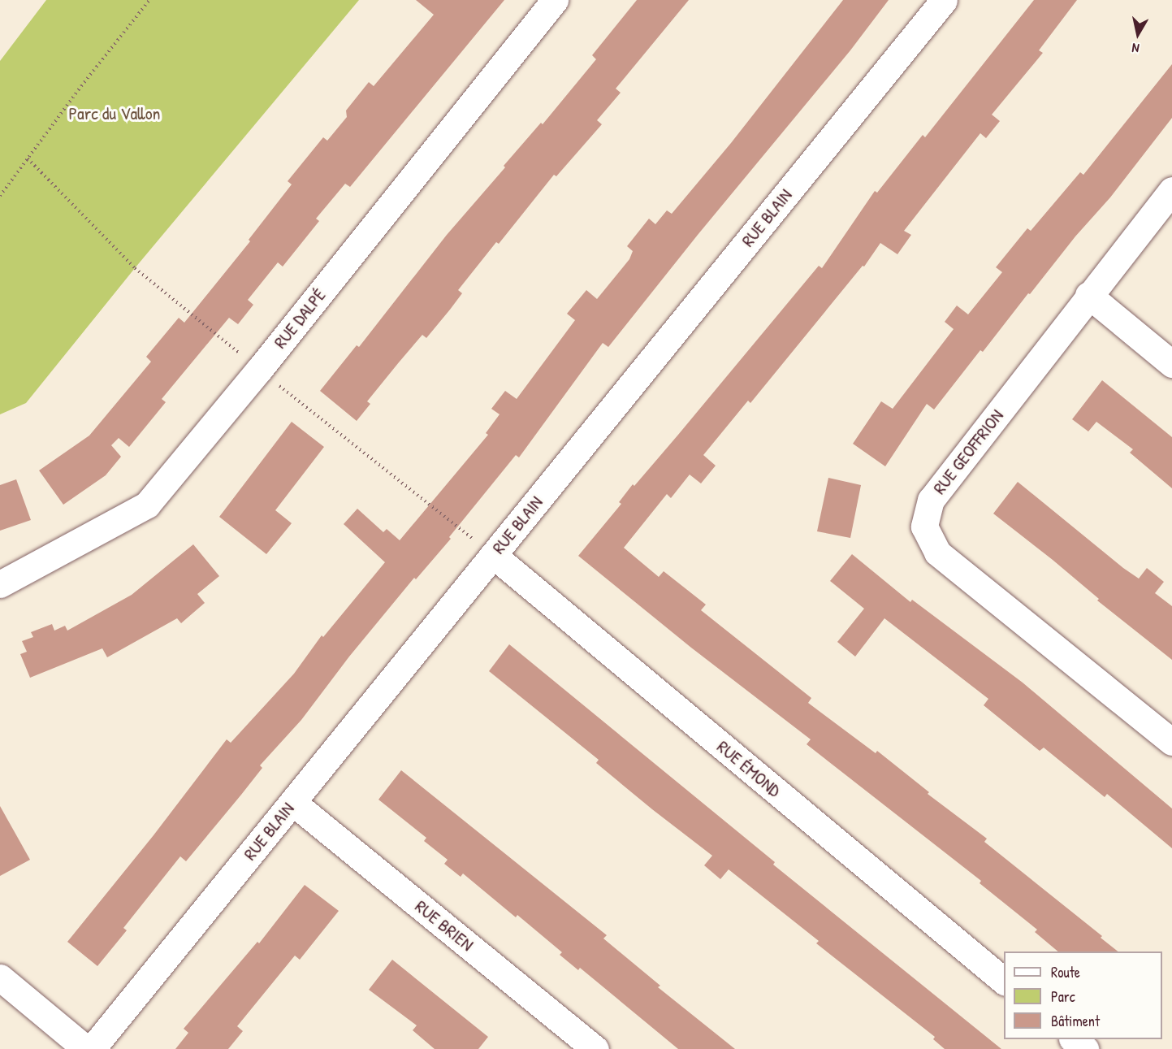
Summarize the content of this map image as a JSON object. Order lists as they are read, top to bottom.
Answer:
{
  "streets": {
    "street": [
      "RUE BLAIN",
      "RUE DALPÉ",
      "RUE GEOFFRION",
      "RUE ÉMOND",
      "RUE BRIEN"
    ]
  },
  "crossings": [
    ["RUE BLAIN", "RUE ÉMOND"],
    ["RUE BLAIN", "RUE BRIEN"]
  ],
  "parks": ["Parc du Vallon"],
  "legend": ["Route", "Parc", "Bâtiment"],
  "north": "bottom"
}
